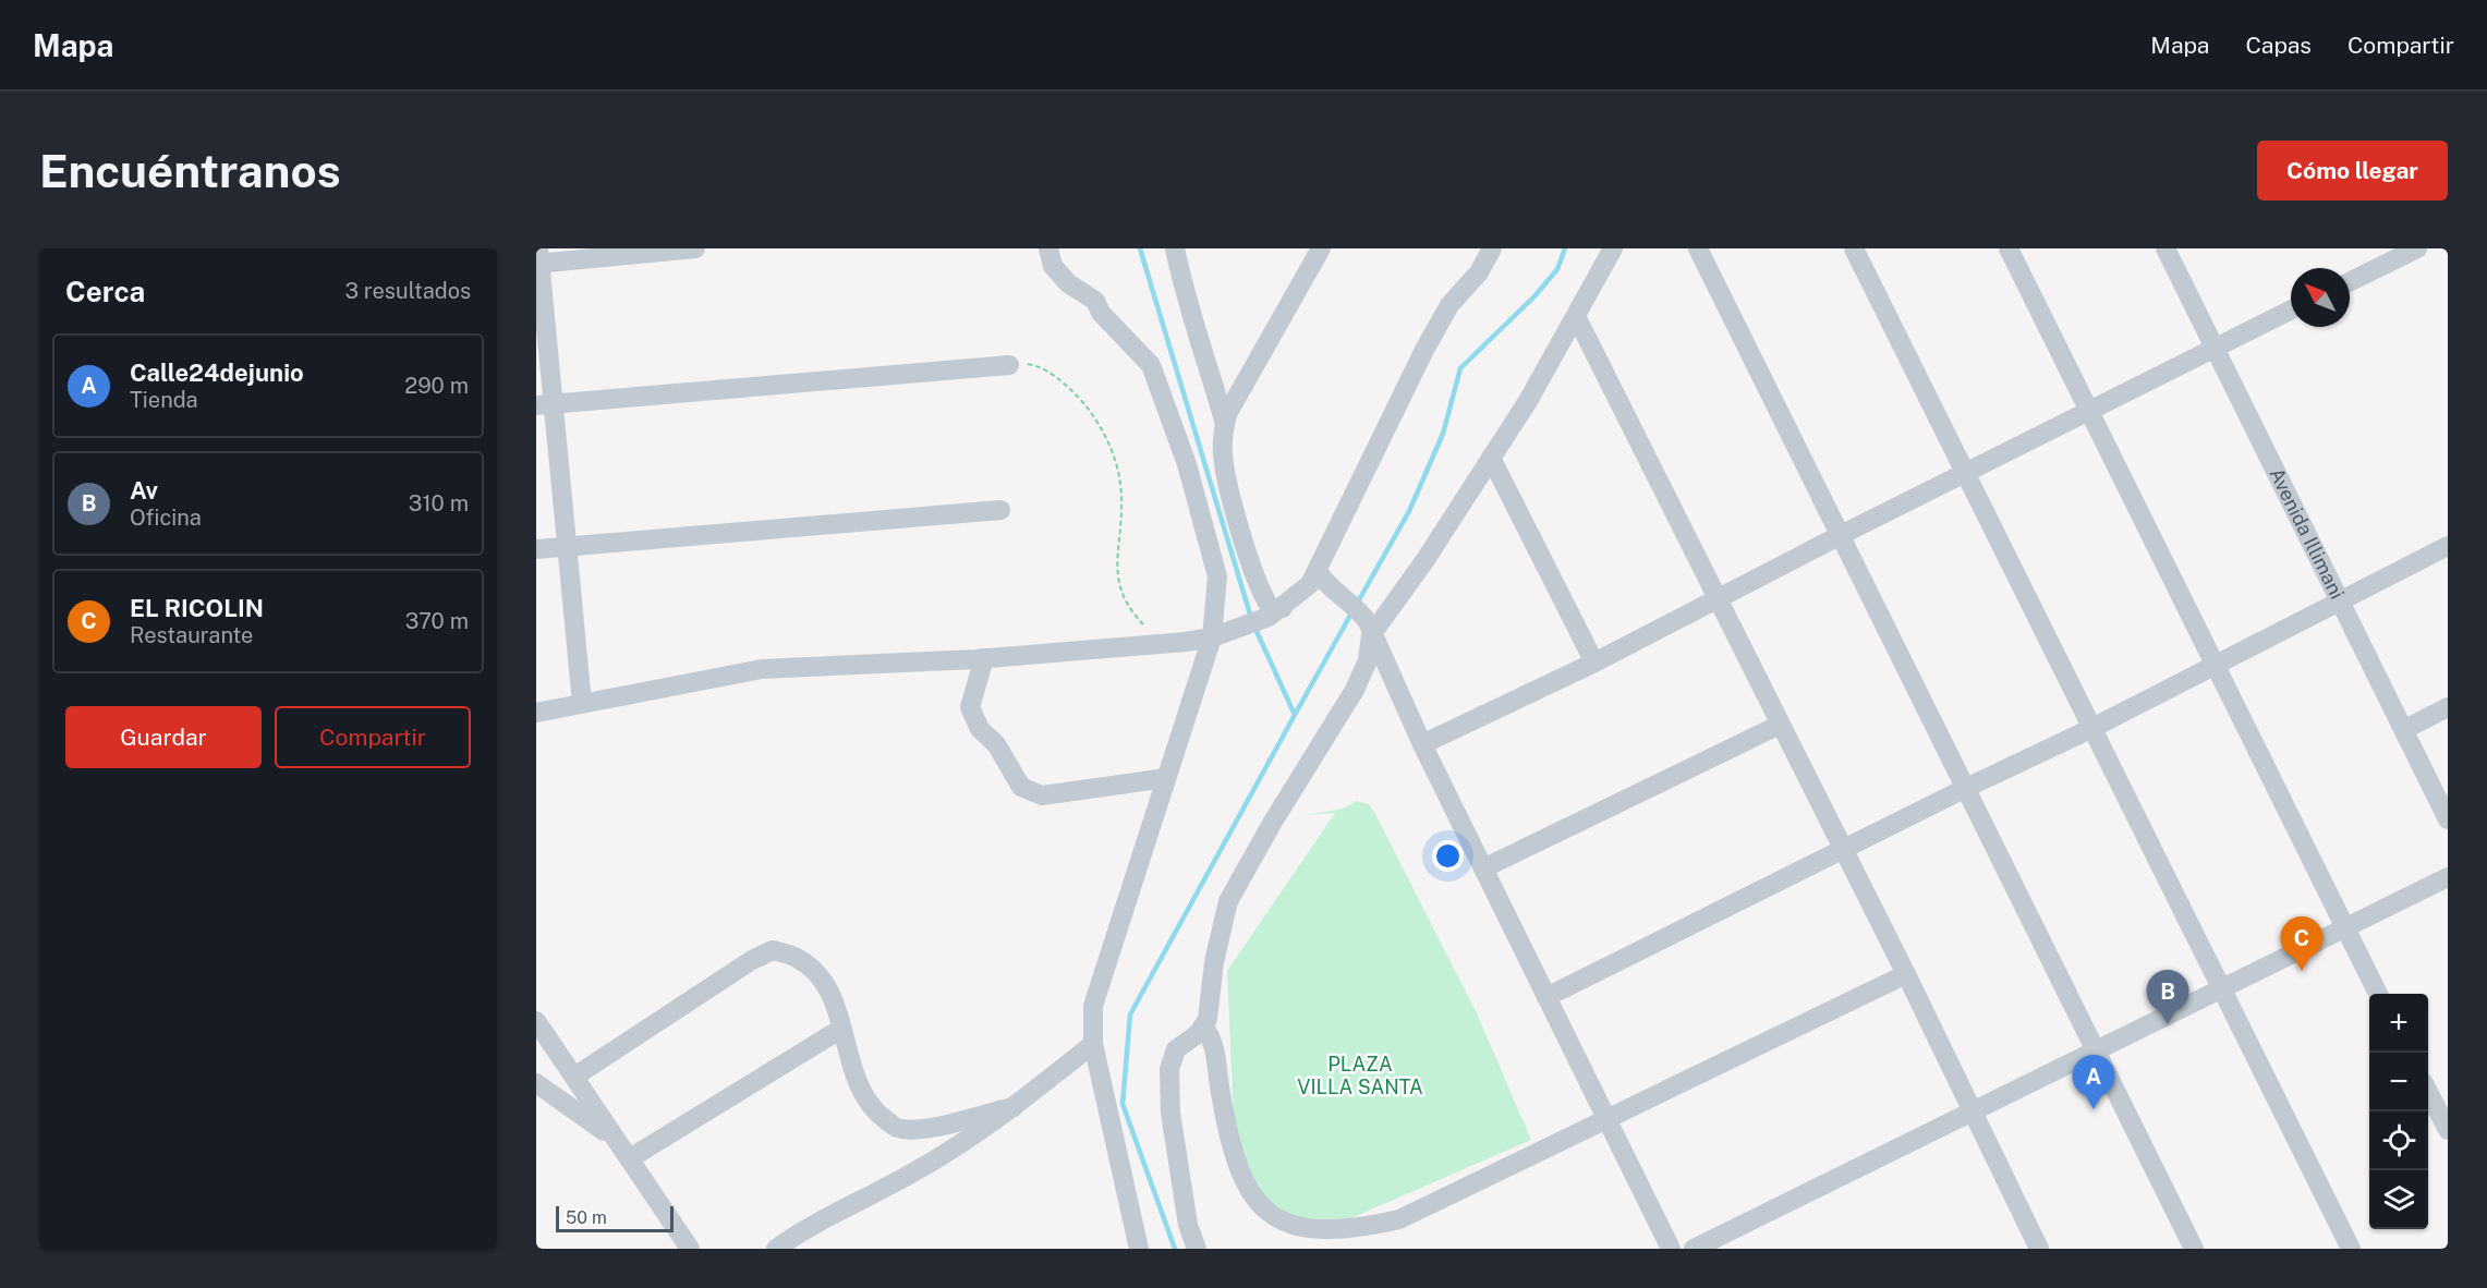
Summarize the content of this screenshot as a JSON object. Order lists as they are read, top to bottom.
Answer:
{
  "streets": {
    "street": ["Avenida Illimani"]
  },
  "parks": ["PLAZA VILLA SANTA"],
  "scale_bar": "50 m",
  "north": "top left",
  "page": {
    "header": "Mapa",
    "nav": ["Mapa", "Capas", "Compartir"],
    "buttons": [
      "Cómo llegar",
      ["Guardar", "Compartir"]
    ],
    "title": "Encuéntranos",
    "heading": ["Cerca", "3 resultados"],
    "list": [
      {
        "mark": "A",
        "name": "Calle24dejunio",
        "note": "Tienda",
        "value": "290 m"
      },
      {
        "mark": "B",
        "name": "Av",
        "note": "Oficina",
        "value": "310 m"
      },
      {
        "mark": "C",
        "name": "EL RICOLIN",
        "note": "Restaurante",
        "value": "370 m"
      }
    ],
    "pins": ["C", "B", "A"],
    "map_buttons": ["+", "−"],
    "scale": "50 m"
  }
}
